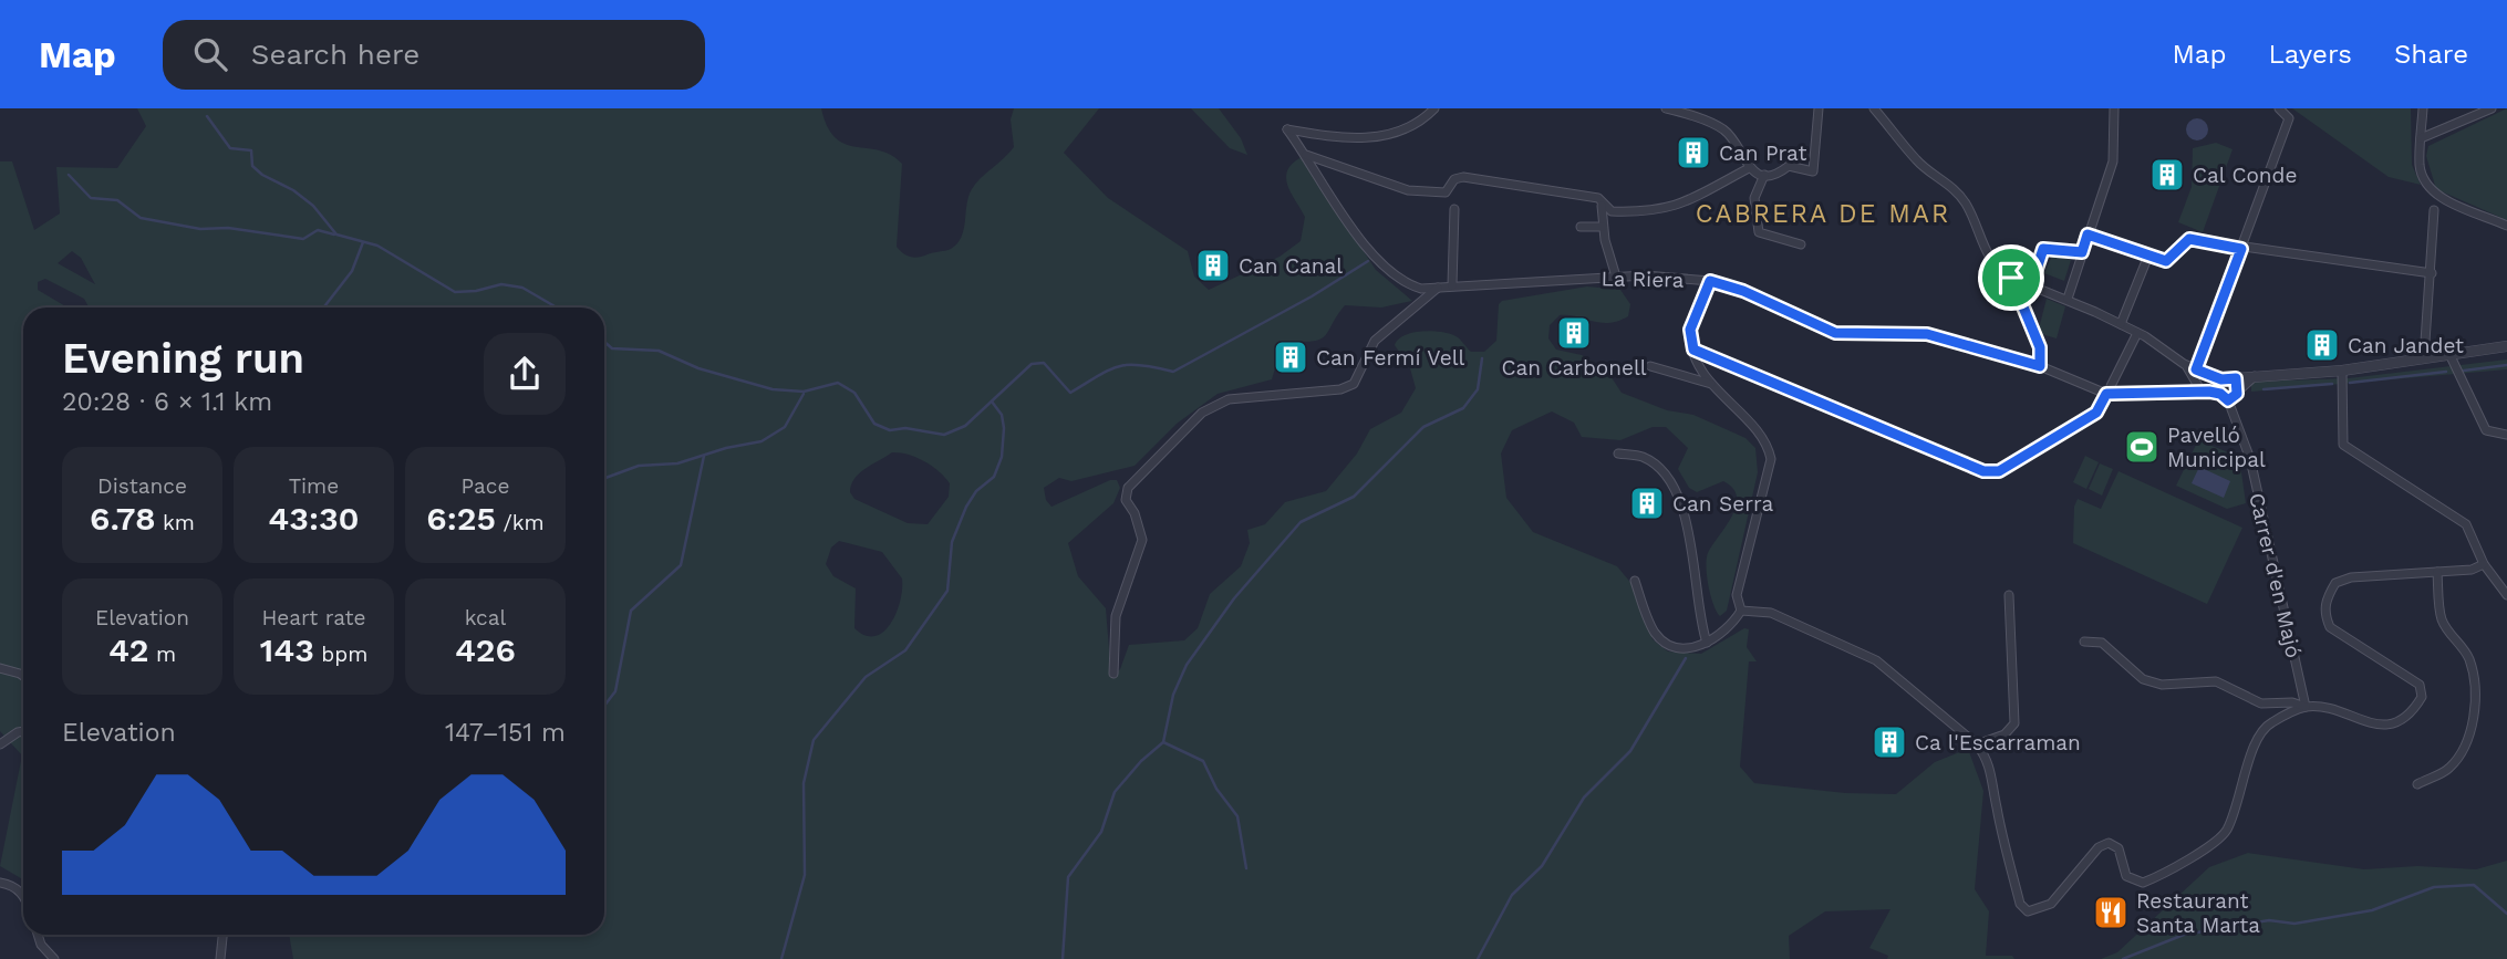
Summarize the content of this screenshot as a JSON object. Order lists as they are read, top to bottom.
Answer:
{
  "streets": {
    "street": ["La Riera", "Carrer d'en Majó"]
  },
  "districts": ["CABRERA DE MAR"],
  "places": {
    "building": [
      "Can Prat",
      "Cal Conde",
      "Can Canal",
      "Can Carbonell",
      "Can Jandet",
      "Can Fermí Vell",
      "Can Serra",
      "Ca l'Escarraman"
    ],
    "sports": ["Pavelló Municipal"],
    "restaurant": ["Restaurant Santa Marta"]
  },
  "page": {
    "header": "Map",
    "search": "Search here",
    "nav": ["Map", "Layers", "Share"],
    "heading": ["Evening run", "20:28 · 6 × 1.1 km"],
    "stats": [
      ["Distance", "6.78 km"],
      ["Time", "43:30"],
      ["Pace", "6:25 /km"],
      ["Elevation", "42 m"],
      ["Heart rate", "143 bpm"],
      ["kcal", "426"]
    ],
    "chart": ["Elevation", "147–151 m"]
  }
}
